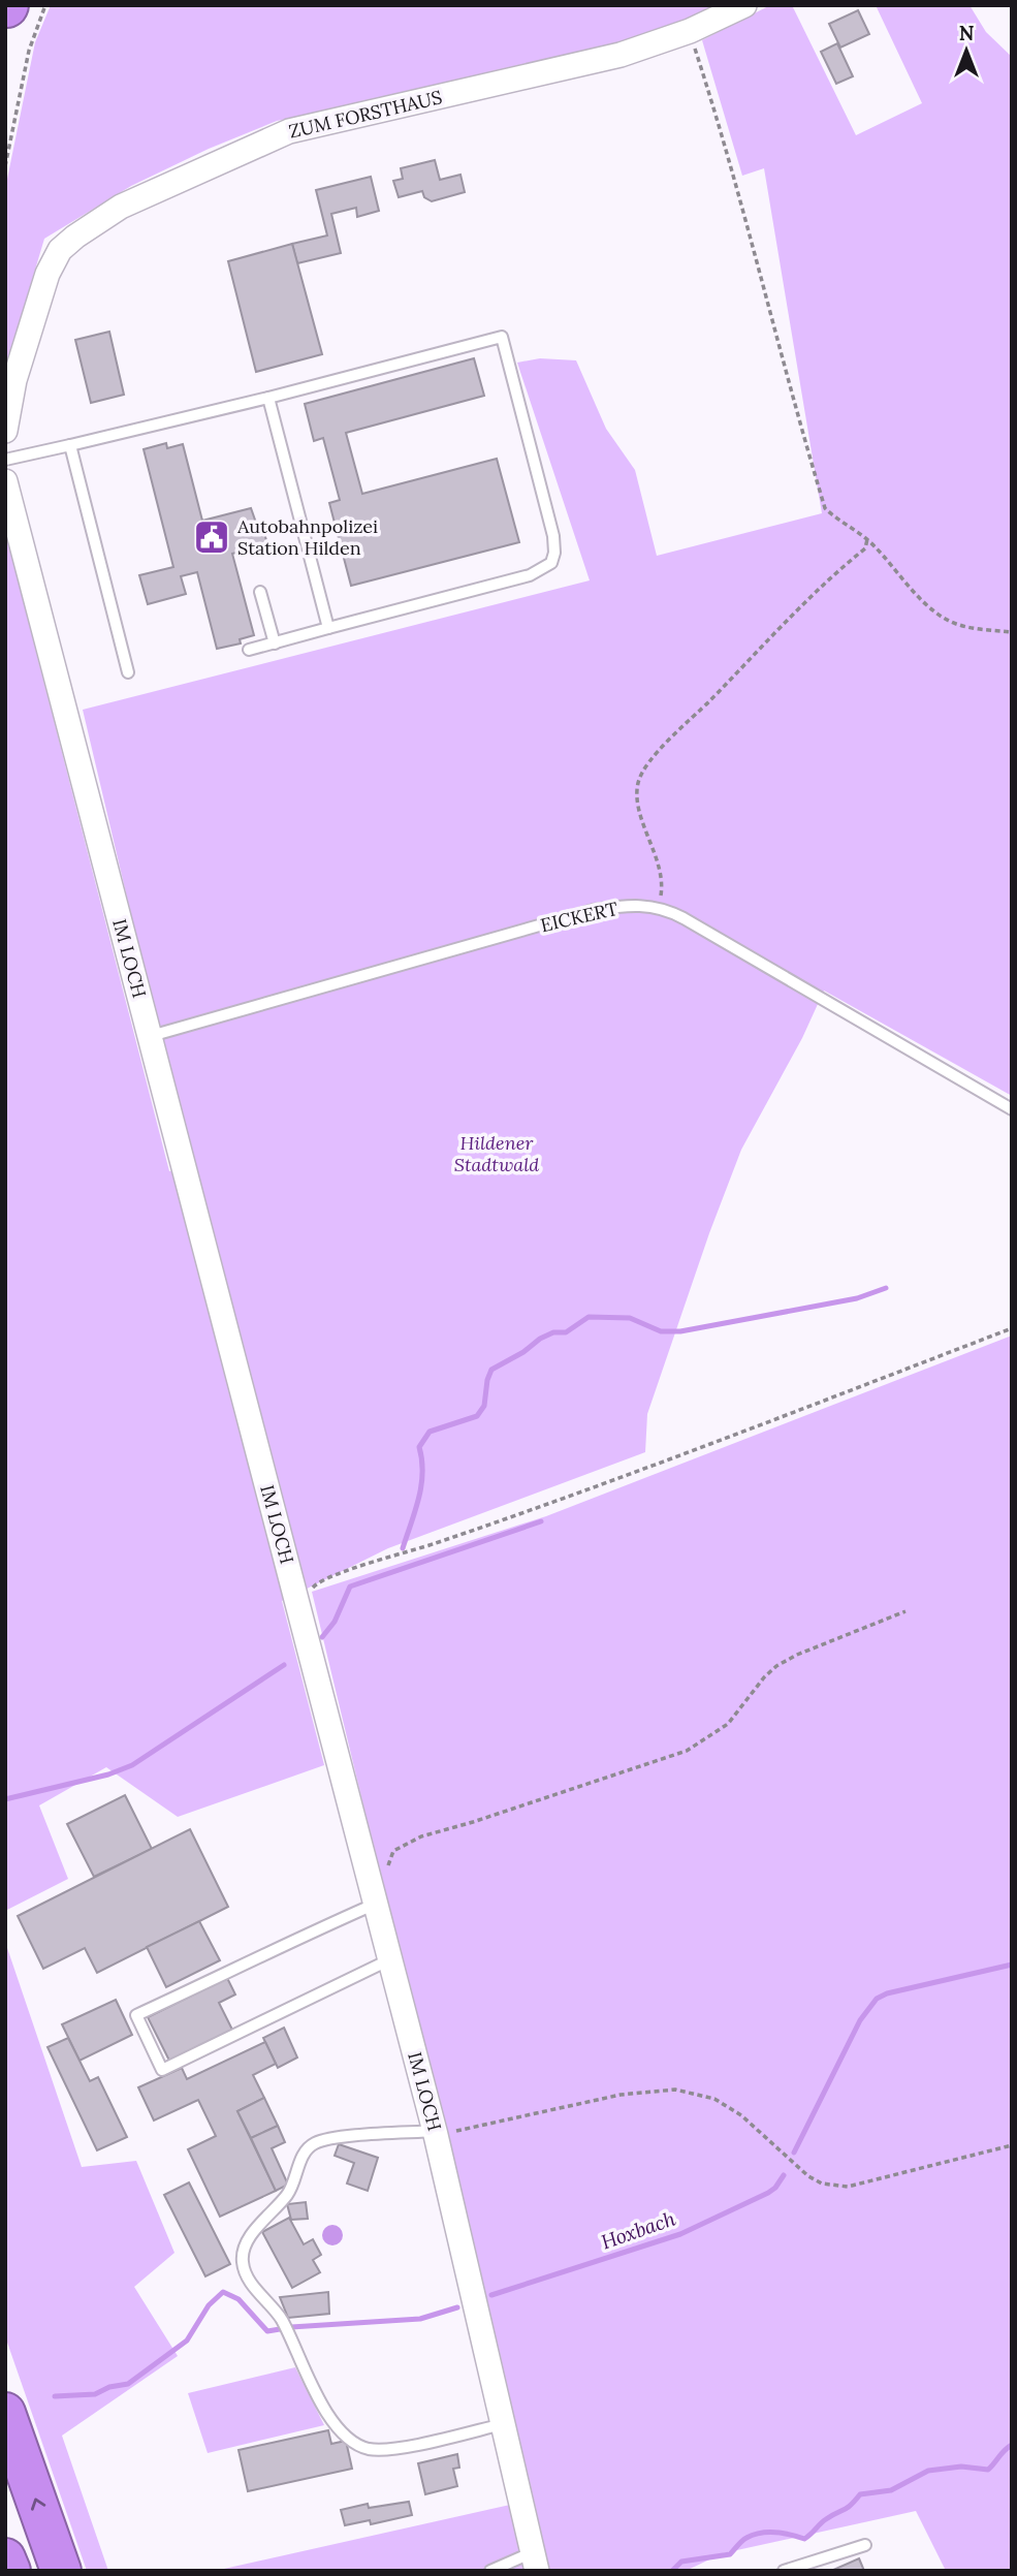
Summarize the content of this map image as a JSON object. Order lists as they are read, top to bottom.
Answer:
{
  "streets": {
    "street": ["ZUM FORSTHAUS", "IM LOCH"],
    "lane": ["EICKERT"]
  },
  "crossings": [
    ["EICKERT", "IM LOCH"]
  ],
  "water": ["Hoxbach"],
  "parks": ["Hildener Stadtwald"],
  "places": {
    "public building": ["Autobahnpolizei Station Hilden"]
  },
  "north": "top"
}
